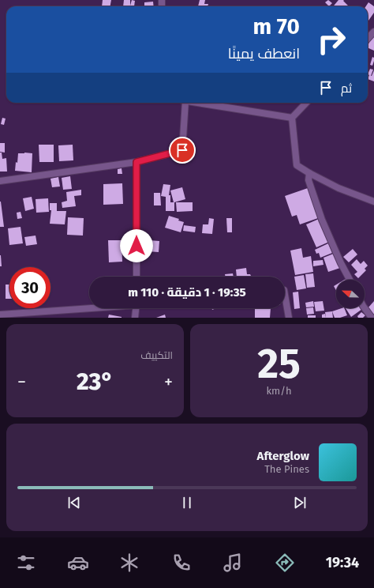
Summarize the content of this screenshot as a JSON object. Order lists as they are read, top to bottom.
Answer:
{
  "north": "left",
  "page": {
    "turn": ["70 m", "انعطف يمينًا"],
    "then": "ثم",
    "limit": "30",
    "trip": "19:35 · 1 دقيقة · 110 m",
    "tile": [
      ["25", "km/h"],
      "التكييف"
    ],
    "heat": ["−", "23°", "+"],
    "song": ["Afterglow", "The Pines"],
    "tabs": "19:34"
  }
}
